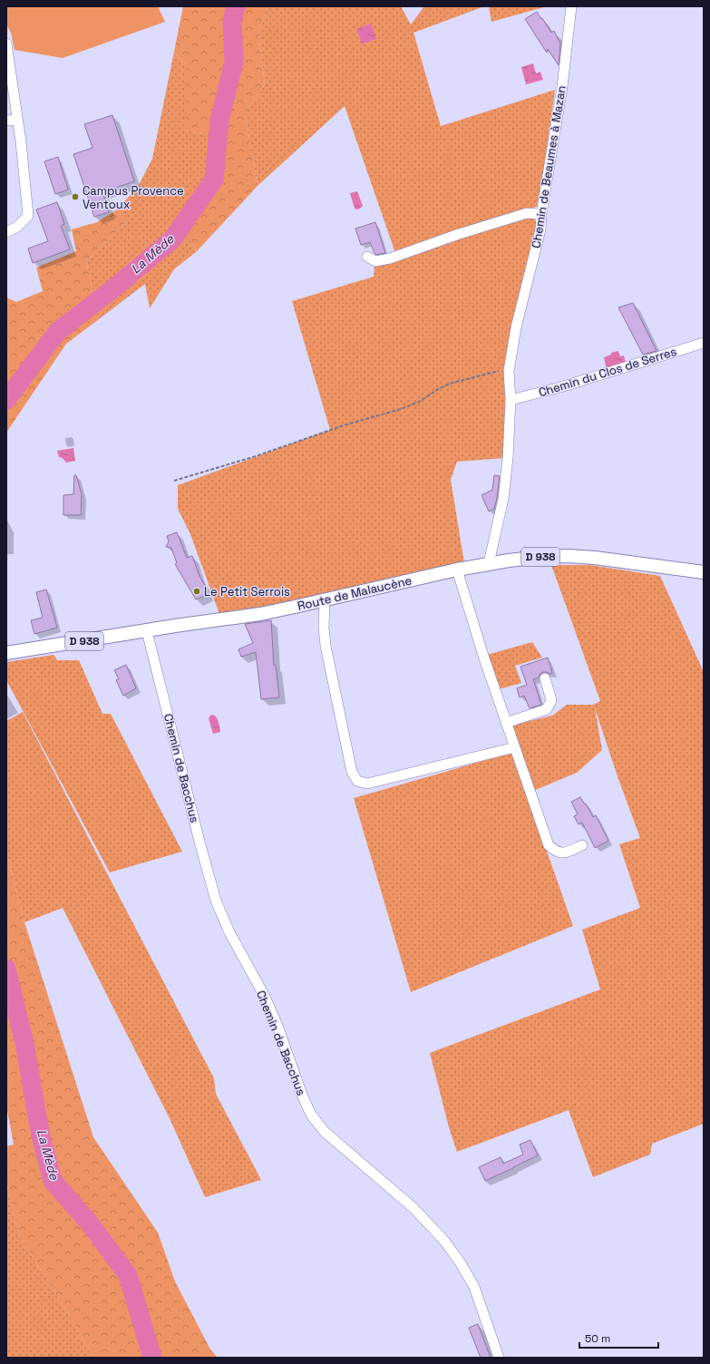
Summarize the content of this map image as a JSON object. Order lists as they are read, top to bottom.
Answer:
{
  "streets": {
    "main road": ["D 938", "Route de Malaucène"],
    "street": ["Chemin de Beaumes à Mazan", "Chemin du Clos de Serres", "Chemin de Bacchus"]
  },
  "crossings": [
    ["Chemin de Beaumes à Mazan", "Chemin du Clos de Serres"],
    ["Chemin de Beaumes à Mazan", "Route de Malaucène"],
    ["Route de Malaucène", "Chemin de Bacchus"]
  ],
  "water": ["La Mède"],
  "places": ["Campus Provence Ventoux", "Le Petit Serrois"],
  "scale_bar": "50 m"
}
